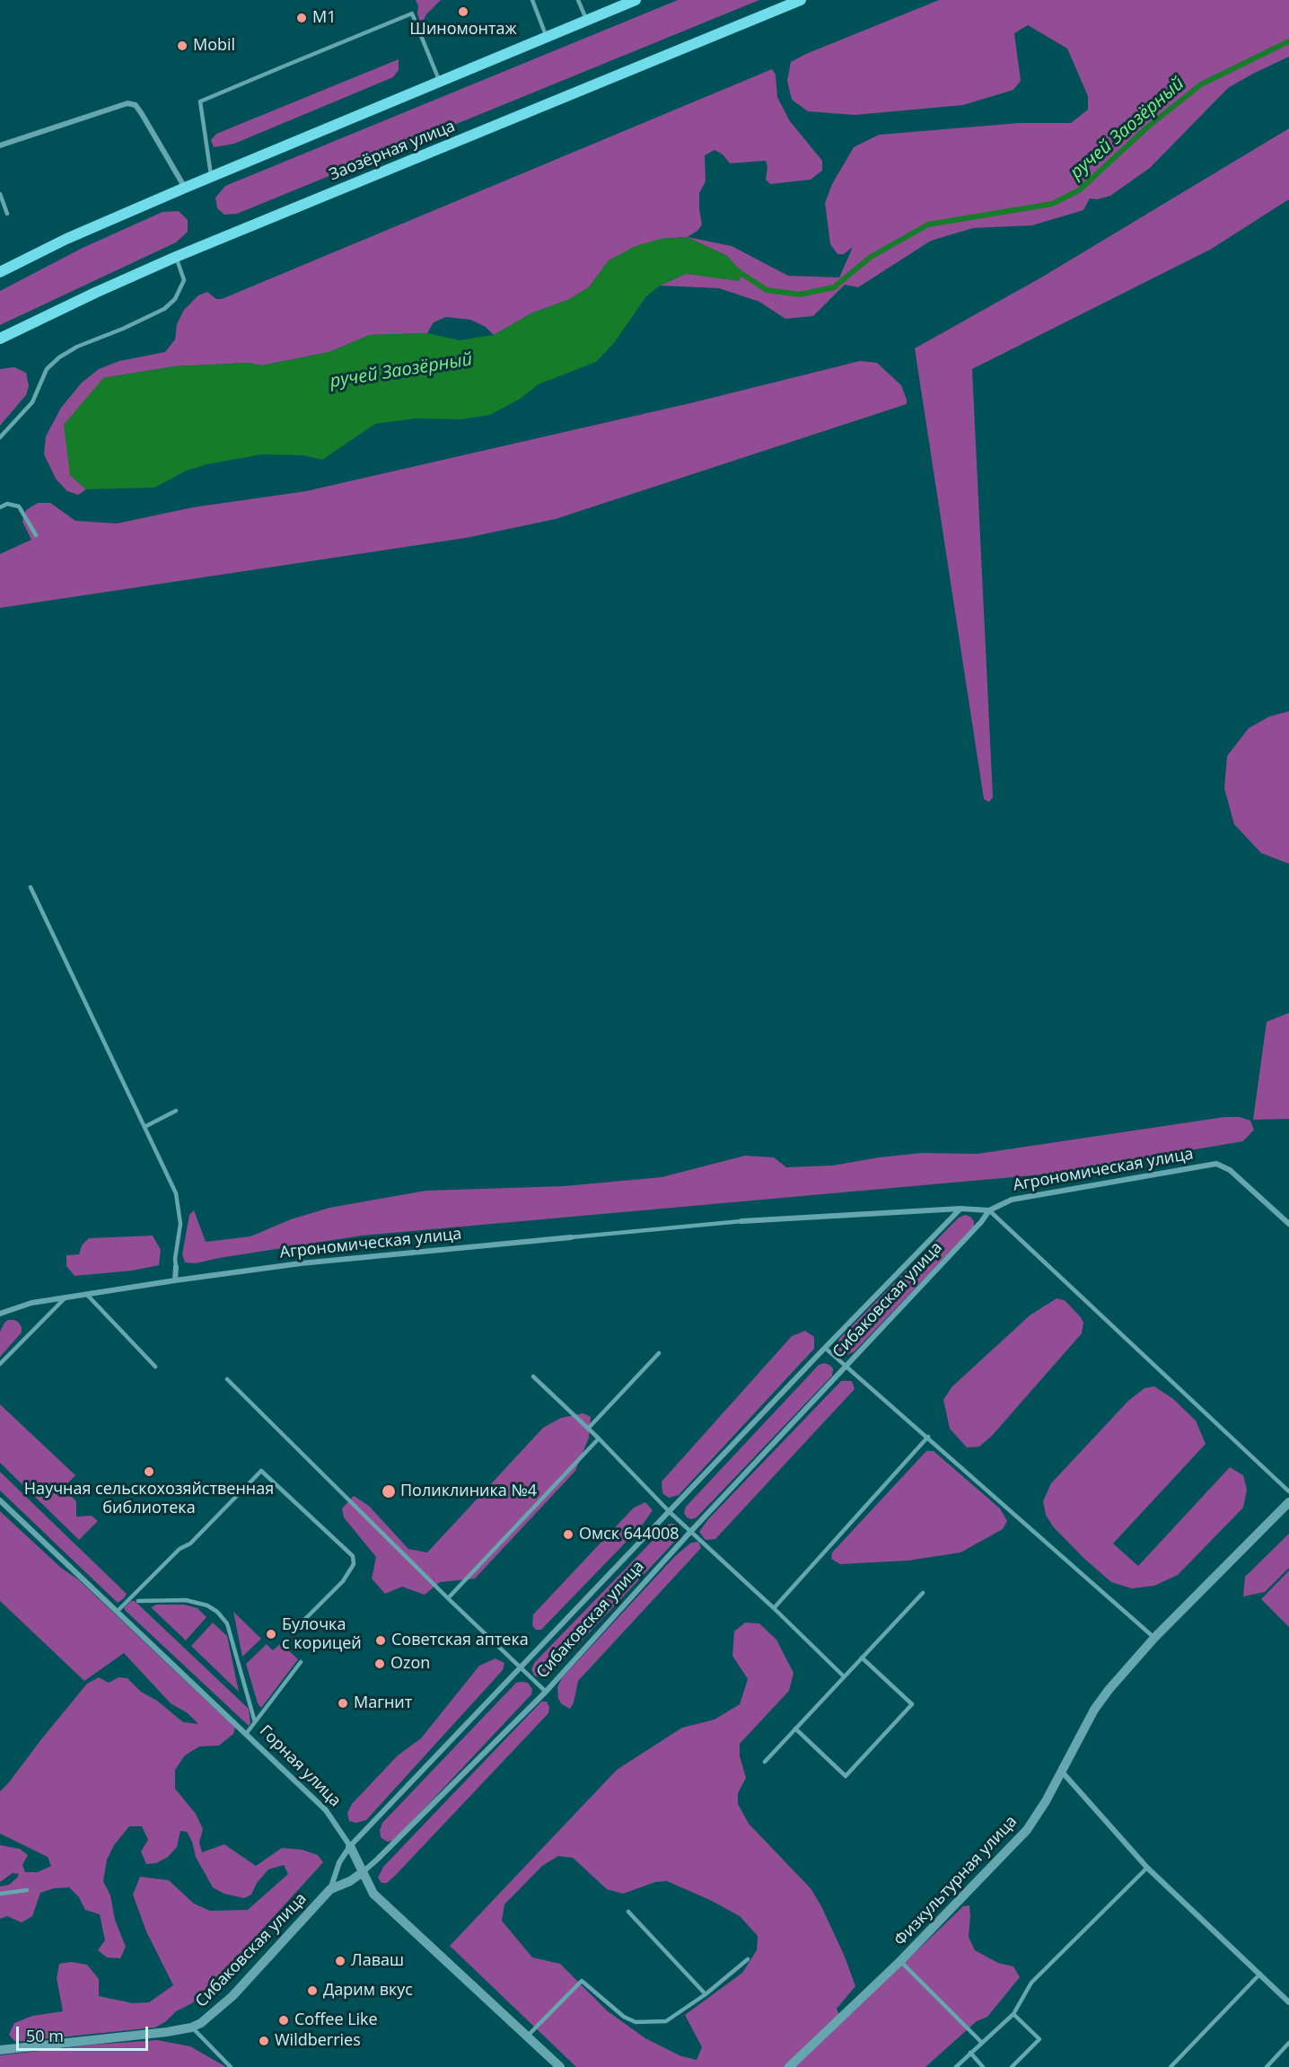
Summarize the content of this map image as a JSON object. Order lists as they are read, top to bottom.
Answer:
{
  "streets": {
    "main road": ["Заозёрная улица"],
    "street": [
      "Агрономическая улица",
      "Сибаковская улица",
      "Горная улица",
      "Физкультурная улица"
    ]
  },
  "crossings": [
    ["Агрономическая улица", "Сибаковская улица"],
    ["Сибаковская улица", "Горная улица"]
  ],
  "water": ["ручей Заозёрный"],
  "places": [
    "Шиномонтаж",
    "М1",
    "Mobil",
    "Научная сельскохозяйственная библиотека",
    "Поликлиника №4",
    "Омск 644008",
    "Булочка с корицей",
    "Советская аптека",
    "Ozon",
    "Магнит",
    "Лаваш",
    "Дарим вкус",
    "Coffee Like",
    "Wildberries"
  ],
  "scale_bar": "50 m"
}
